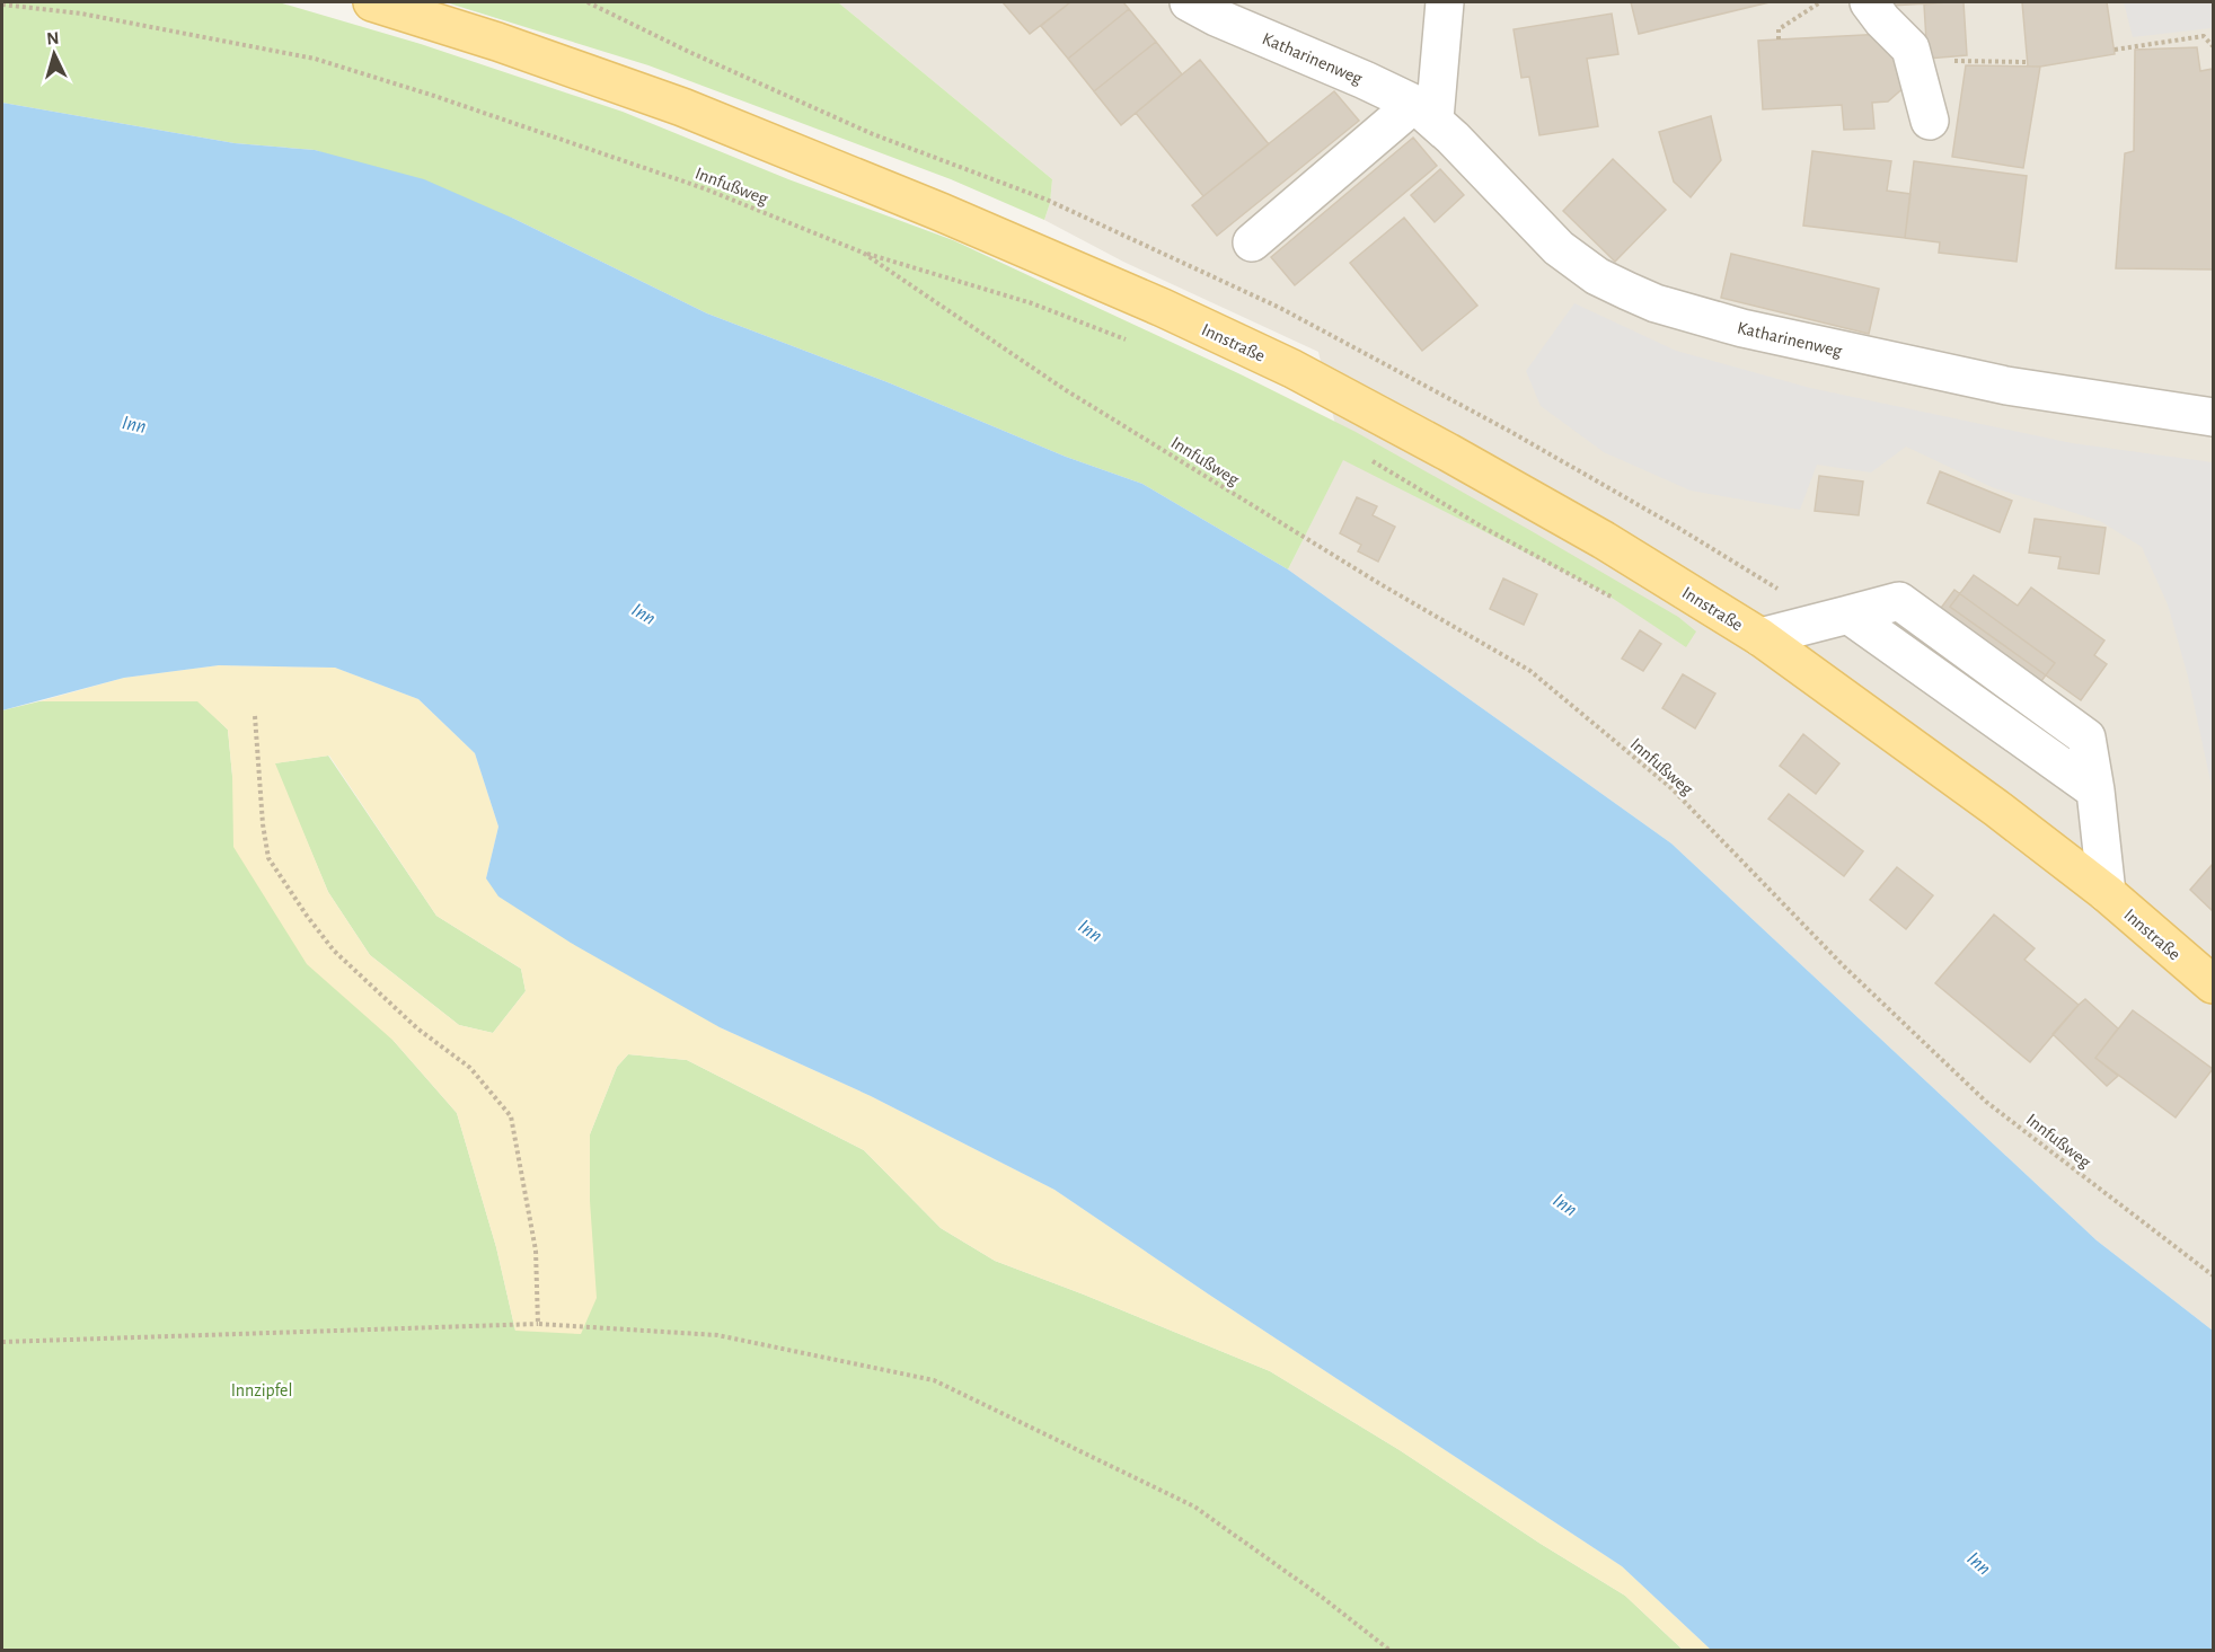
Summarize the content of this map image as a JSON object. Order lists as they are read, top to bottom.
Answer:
{
  "streets": {
    "main road": ["Innstraße"],
    "street": ["Katharinenweg"],
    "path": ["Innfußweg"]
  },
  "water": ["Inn"],
  "parks": ["Innzipfel"],
  "north": "top"
}
